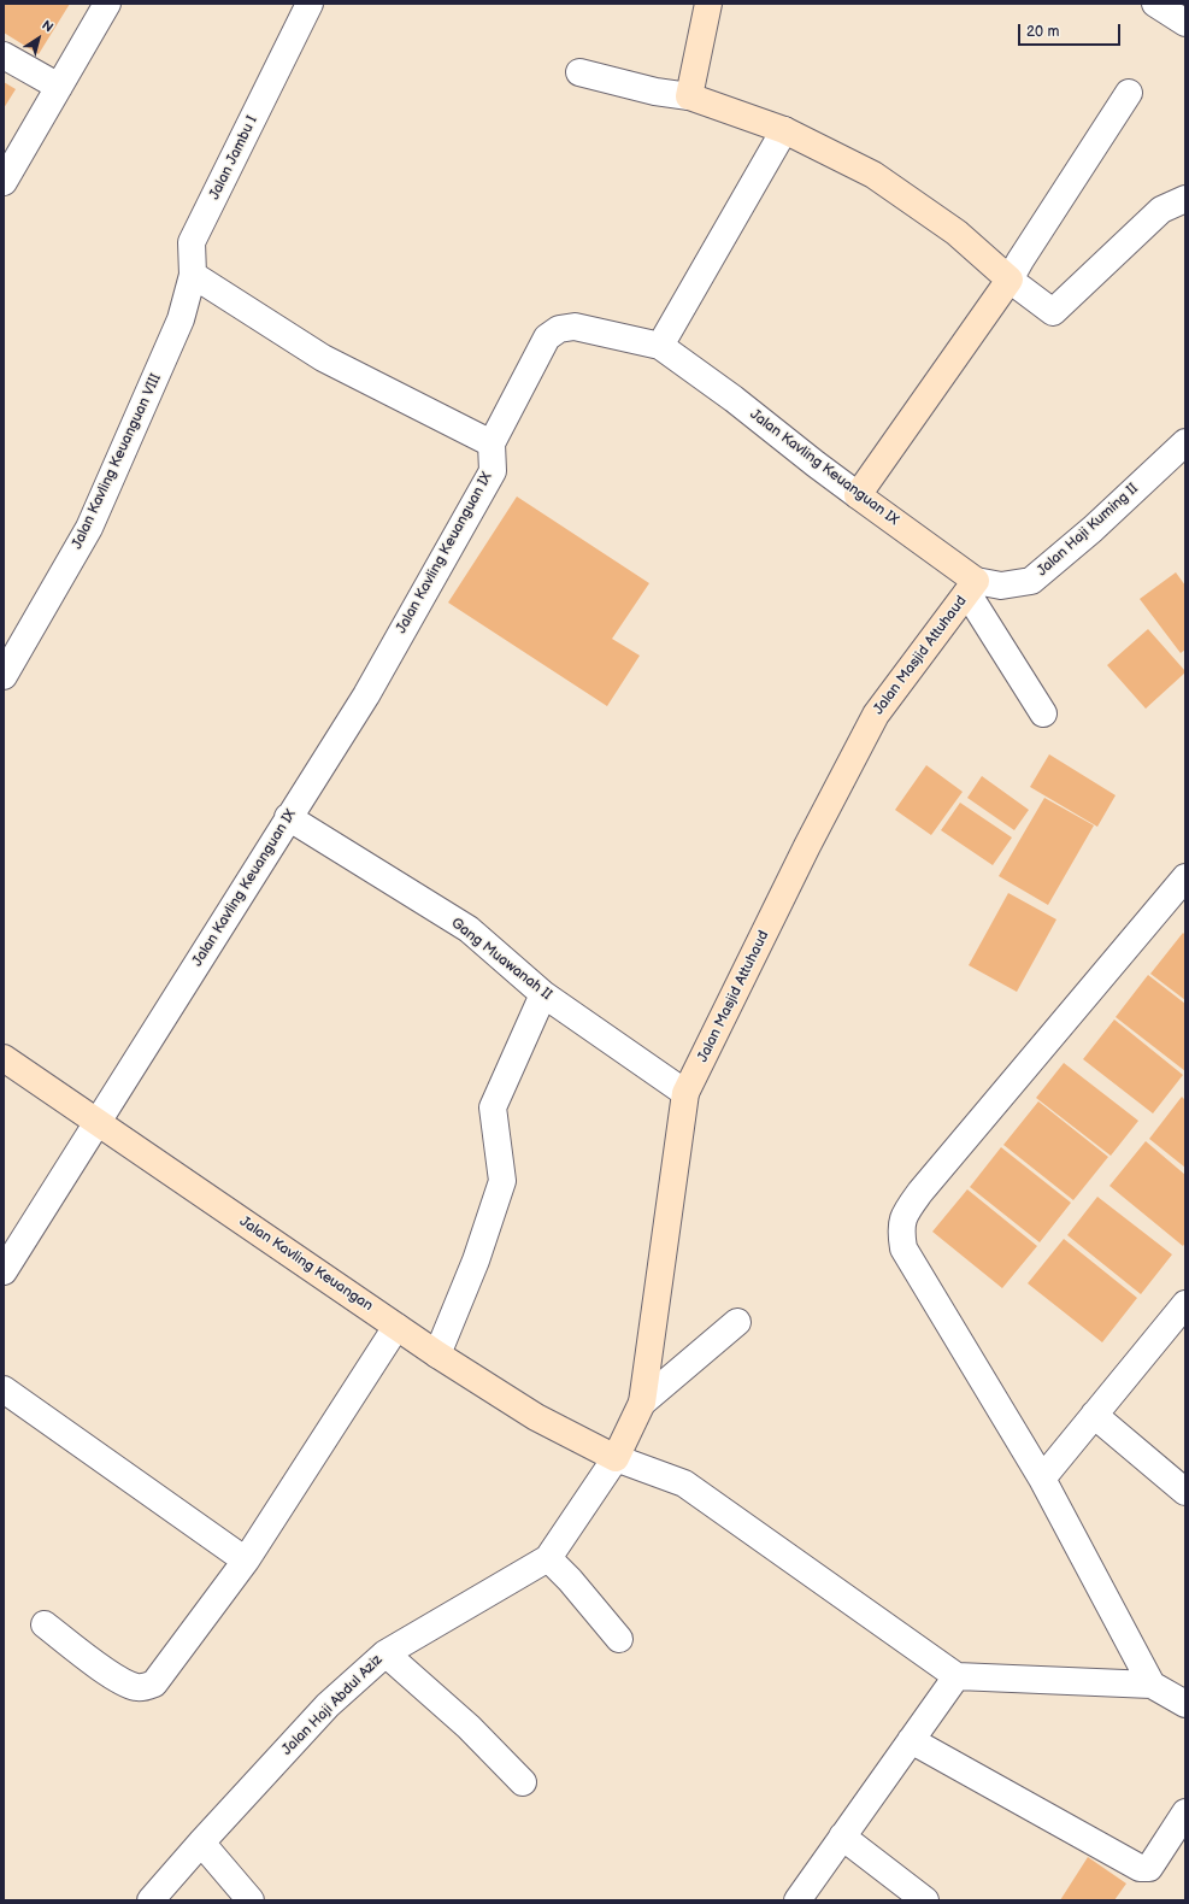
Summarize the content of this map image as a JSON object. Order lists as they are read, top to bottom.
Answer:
{
  "streets": {
    "street": [
      "Jalan Jambu I",
      "Jalan Kavling Keuanguan VIII",
      "Jalan Kavling Keuanguan IX",
      "Jalan Haji Kuming II",
      "Jalan Masjid Attuhaud",
      "Gang Muawanah II",
      "Jalan Kavling Keuangan",
      "Jalan Haji Abdul Aziz"
    ]
  },
  "crossings": [
    ["Jalan Jambu I", "Jalan Kavling Keuanguan VIII"],
    ["Jalan Kavling Keuanguan IX", "Jalan Haji Kuming II"],
    ["Jalan Kavling Keuanguan IX", "Jalan Masjid Attuhaud"],
    ["Jalan Kavling Keuanguan IX", "Gang Muawanah II"],
    ["Jalan Kavling Keuanguan IX", "Jalan Kavling Keuangan"],
    ["Jalan Haji Kuming II", "Jalan Masjid Attuhaud"],
    ["Jalan Masjid Attuhaud", "Gang Muawanah II"],
    ["Jalan Masjid Attuhaud", "Jalan Kavling Keuangan"],
    ["Jalan Masjid Attuhaud", "Jalan Haji Abdul Aziz"],
    ["Jalan Kavling Keuangan", "Jalan Haji Abdul Aziz"]
  ],
  "scale_bar": "20 m",
  "north": "top right"
}
